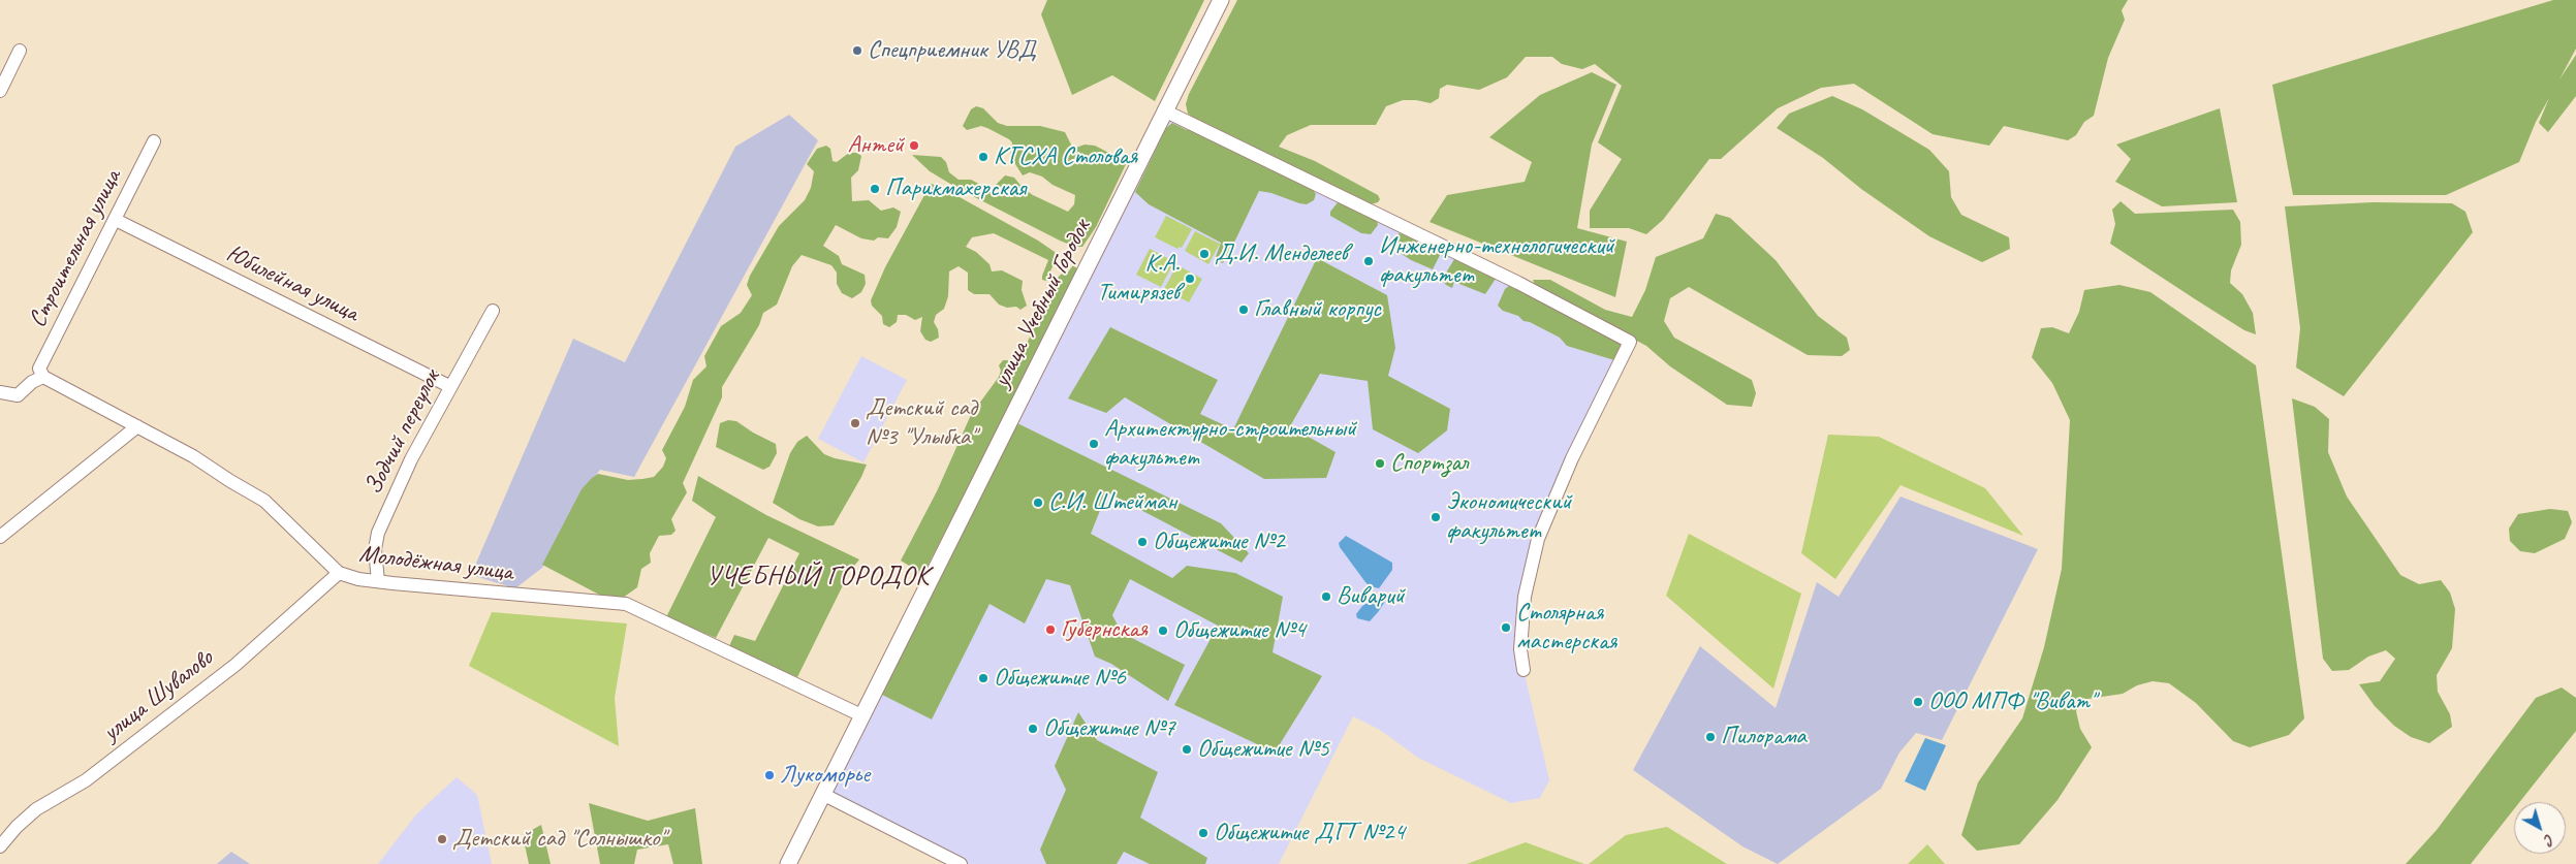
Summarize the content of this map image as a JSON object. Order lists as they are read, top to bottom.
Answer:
{
  "streets": {
    "street": [
      "Строительная улица",
      "Юбилейная улица",
      "улица Учебный Городок",
      "Зодчий переулок",
      "Молодёжная улица",
      "улица Шувалово"
    ]
  },
  "crossings": [
    ["Строительная улица", "Юбилейная улица"],
    ["Строительная улица", "Молодёжная улица"],
    ["Юбилейная улица", "Зодчий переулок"],
    ["улица Учебный Городок", "Молодёжная улица"],
    ["Зодчий переулок", "Молодёжная улица"],
    ["Молодёжная улица", "улица Шувалово"]
  ],
  "districts": ["УЧЕБНЫЙ ГОРОДОК"],
  "places": [
    "Спецприемник УВД",
    "Антей",
    "КГСХА Столовая",
    "Парикмахерская",
    "Д.И. Менделеев",
    "Инженерно-технологический факультет",
    "К.А. Тимирязев",
    "Главный корпус",
    "Детский сад №3 \"Улыбка\"",
    "Архитектурно-строительный факультет",
    "Спортзал",
    "С.И. Штейман",
    "Экономический факультет",
    "Общежитие №2",
    "Виварий",
    "Столярная мастерская",
    "Губернская",
    "Общежитие №4",
    "Общежитие №6",
    "ООО МПФ \"Виват\"",
    "Общежитие №7",
    "Пилорама",
    "Общежитие №5",
    "Лукоморье",
    "Общежитие ДГТ №24",
    "Детский сад \"Солнышко\""
  ],
  "north": "bottom right"
}
